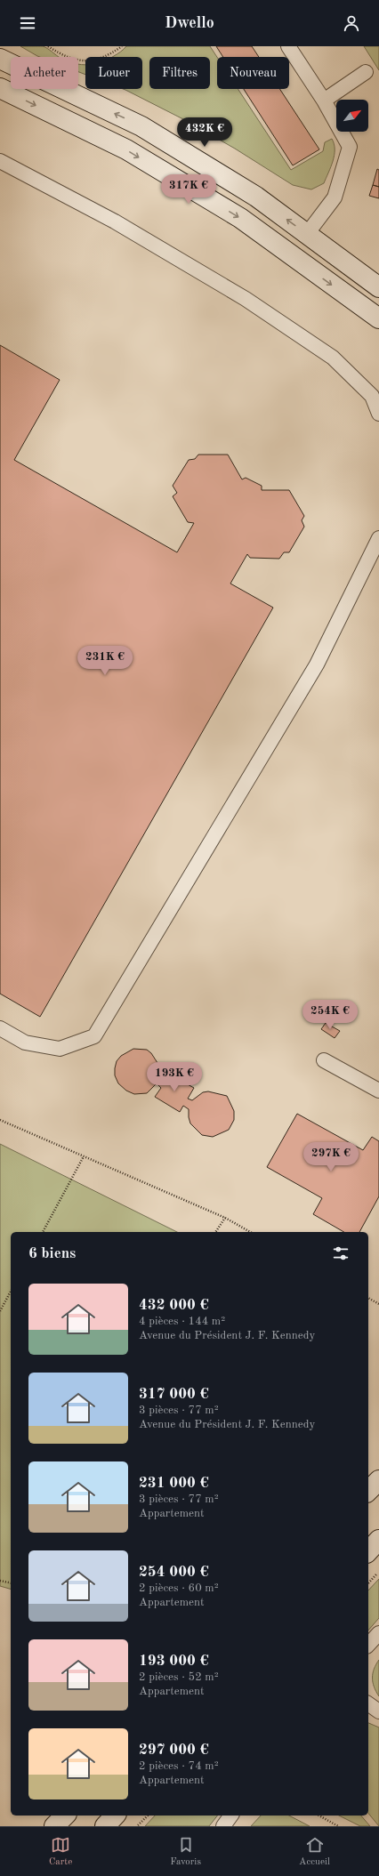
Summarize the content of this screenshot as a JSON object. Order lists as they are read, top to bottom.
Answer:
{
  "north": "top right",
  "page": {
    "header": "Dwello",
    "chip": [
      "Acheter",
      "Louer",
      "Filtres",
      "Nouveau"
    ],
    "price": [
      "432K €",
      "317K €",
      "231K €",
      "254K €",
      "193K €",
      "297K €"
    ],
    "heading": "6 biens",
    "list": [
      {
        "name": "432 000 €",
        "note": "4 pièces · 144 m² · Avenue du Président J. F. Kennedy"
      },
      {
        "name": "317 000 €",
        "note": "3 pièces · 77 m² · Avenue du Président J. F. Kennedy"
      },
      {
        "name": "231 000 €",
        "note": "3 pièces · 77 m² · Appartement"
      },
      {
        "name": "254 000 €",
        "note": "2 pièces · 60 m² · Appartement"
      },
      {
        "name": "193 000 €",
        "note": "2 pièces · 52 m² · Appartement"
      },
      {
        "name": "297 000 €",
        "note": "2 pièces · 74 m² · Appartement"
      }
    ],
    "tabs": ["Carte", "Favoris", "Accueil"]
  }
}
